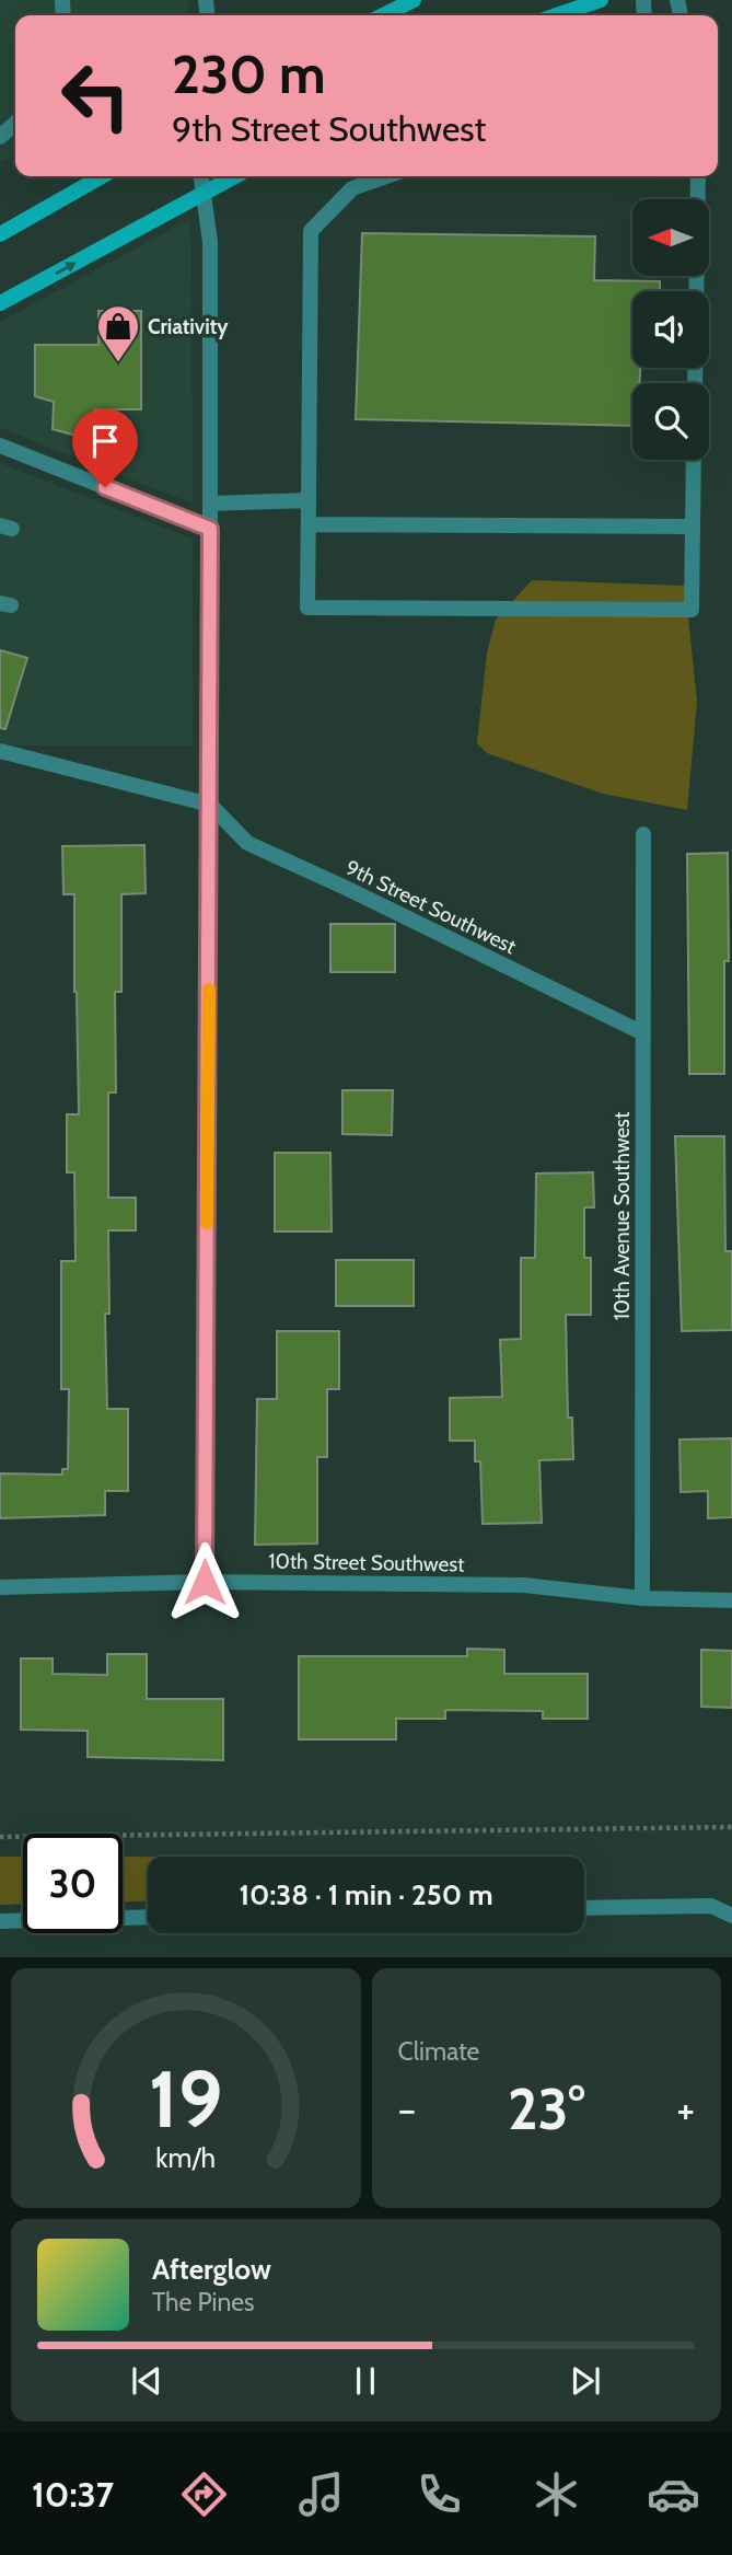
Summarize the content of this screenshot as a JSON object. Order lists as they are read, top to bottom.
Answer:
{
  "streets": {
    "street": ["9th Street Southwest", "10th Avenue Southwest", "10th Street Southwest"]
  },
  "crossings": [
    ["9th Street Southwest", "10th Avenue Southwest"],
    ["10th Avenue Southwest", "10th Street Southwest"]
  ],
  "places": {
    "shop": ["Criativity"]
  },
  "north": "left",
  "page": {
    "turn": ["230 m", "9th Street Southwest"],
    "limit": "30",
    "trip": "10:38 · 1 min · 250 m",
    "tile": "Climate",
    "heat": ["−", "23°", "+"],
    "song": ["Afterglow", "The Pines"],
    "tabs": "10:37",
    "gauge": ["19", "km/h"]
  }
}
